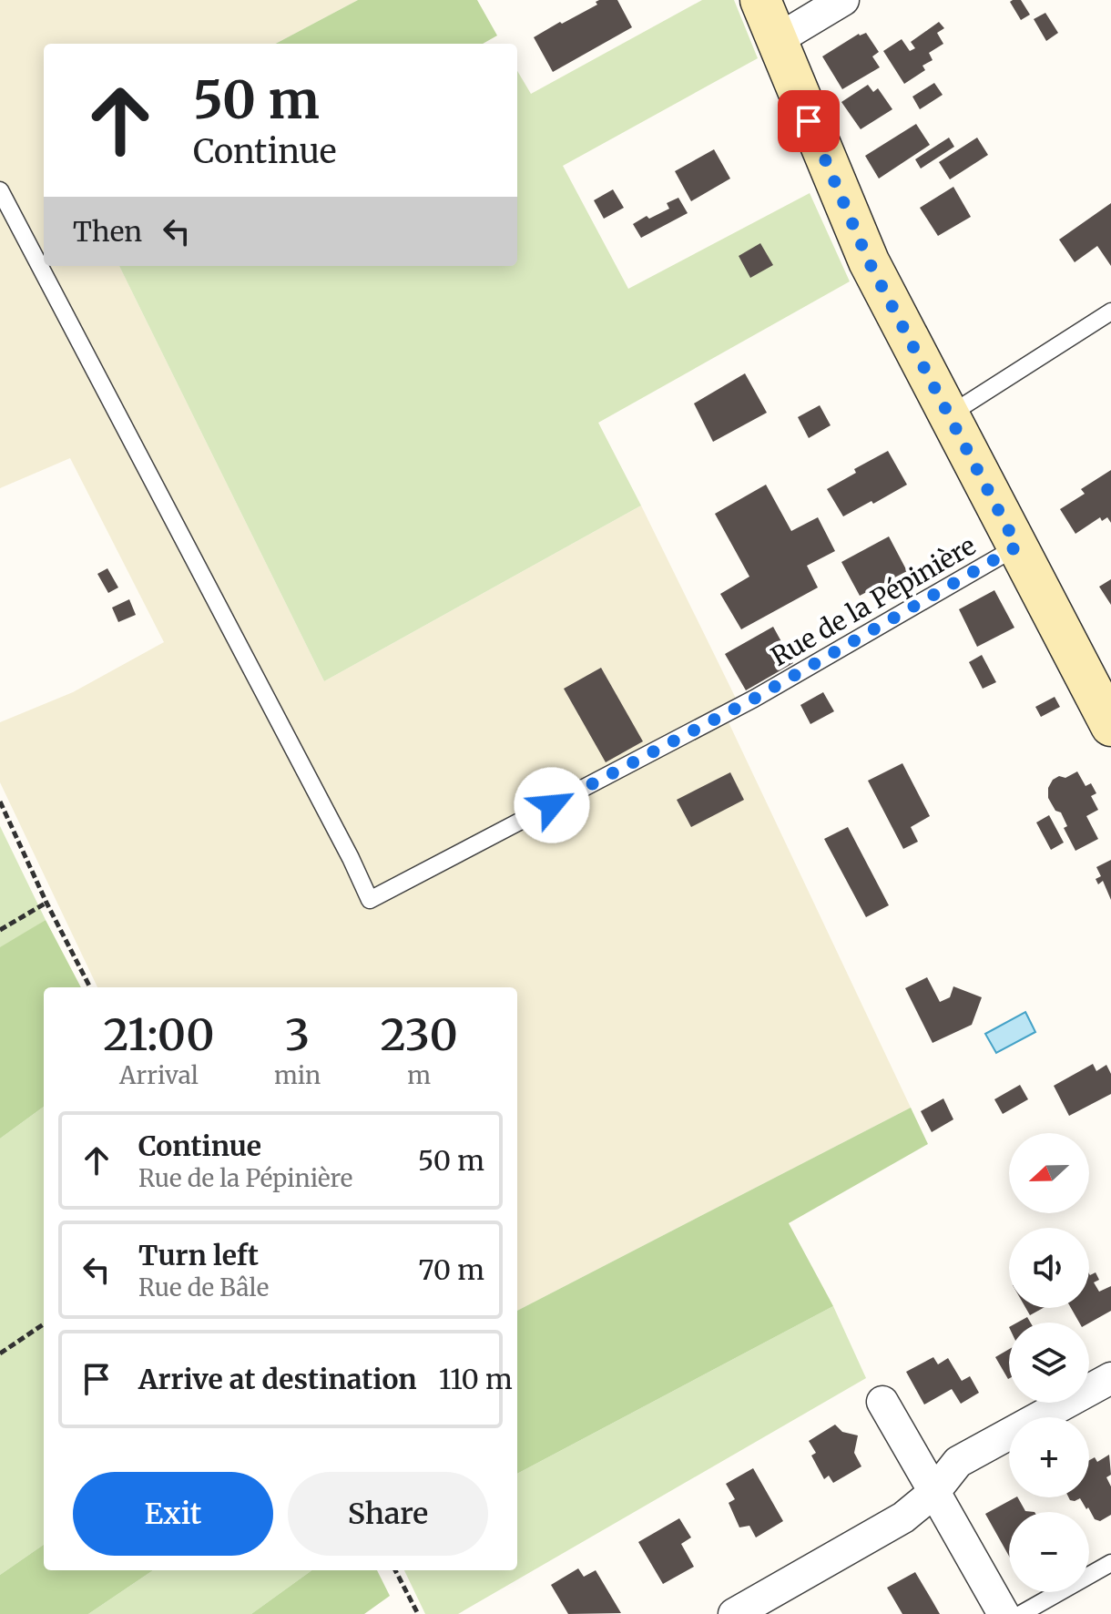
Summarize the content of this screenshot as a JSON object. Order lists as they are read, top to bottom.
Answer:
{
  "streets": {
    "lane": ["Rue de la Pépinière"]
  },
  "north": "left",
  "page": {
    "turn": ["50 m", "Continue"],
    "then": "Then",
    "eta": [
      "21:00",
      "Arrival",
      "3",
      "min",
      "230",
      "m"
    ],
    "list": [
      {
        "name": "Continue",
        "note": "Rue de la Pépinière",
        "value": "50 m"
      },
      {
        "name": "Turn left",
        "note": "Rue de Bâle",
        "value": "70 m"
      },
      {
        "name": "Arrive at destination",
        "value": "110 m"
      }
    ],
    "map_buttons": ["+", "−"],
    "buttons": ["Exit", "Share"]
  }
}
